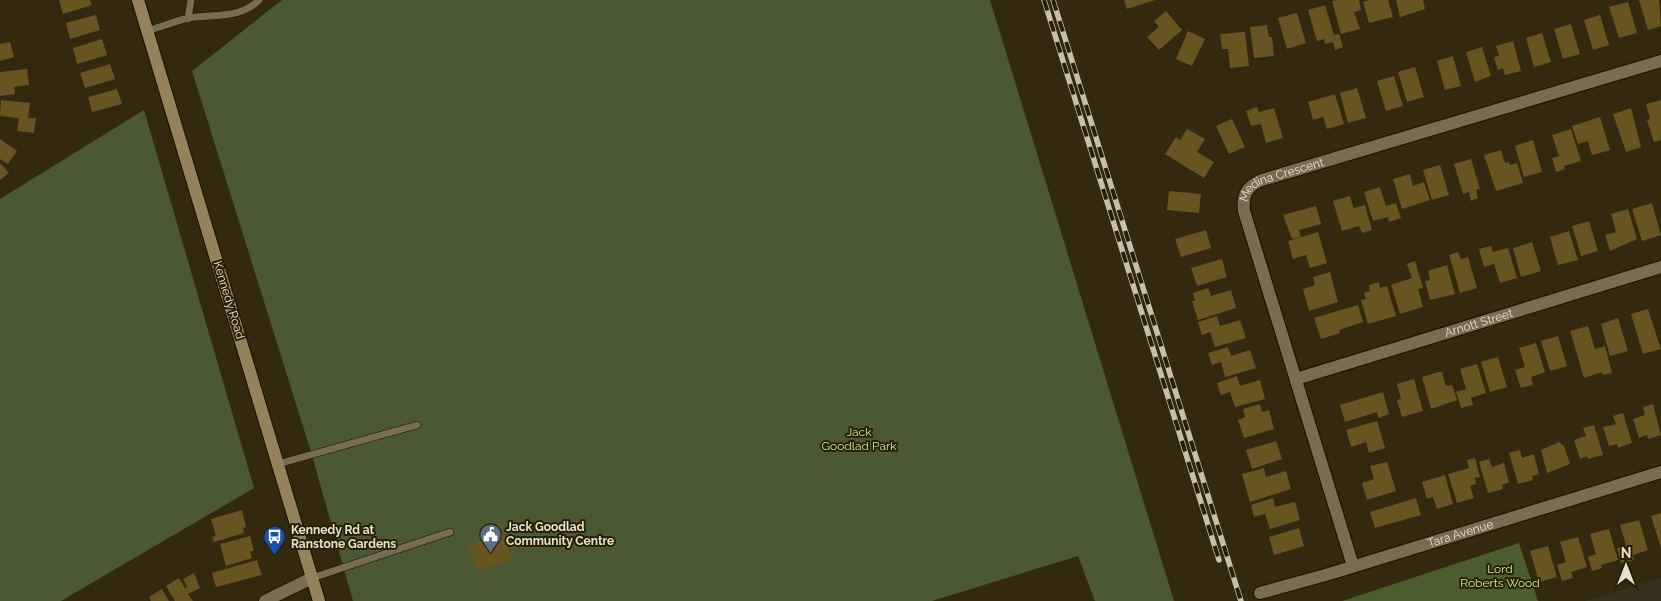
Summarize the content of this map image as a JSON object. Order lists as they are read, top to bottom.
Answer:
{
  "streets": {
    "main road": ["Kennedy Road"],
    "street": ["Medina Crescent", "Arnott Street", "Tara Avenue"]
  },
  "crossings": [
    ["Medina Crescent", "Arnott Street"],
    ["Medina Crescent", "Tara Avenue"]
  ],
  "parks": ["Jack Goodlad Park", "Lord Roberts Wood"],
  "places": {
    "public building": ["Jack Goodlad Community Centre"],
    "bus stop": ["Kennedy Rd at Ranstone Gardens"]
  },
  "north": "top"
}
